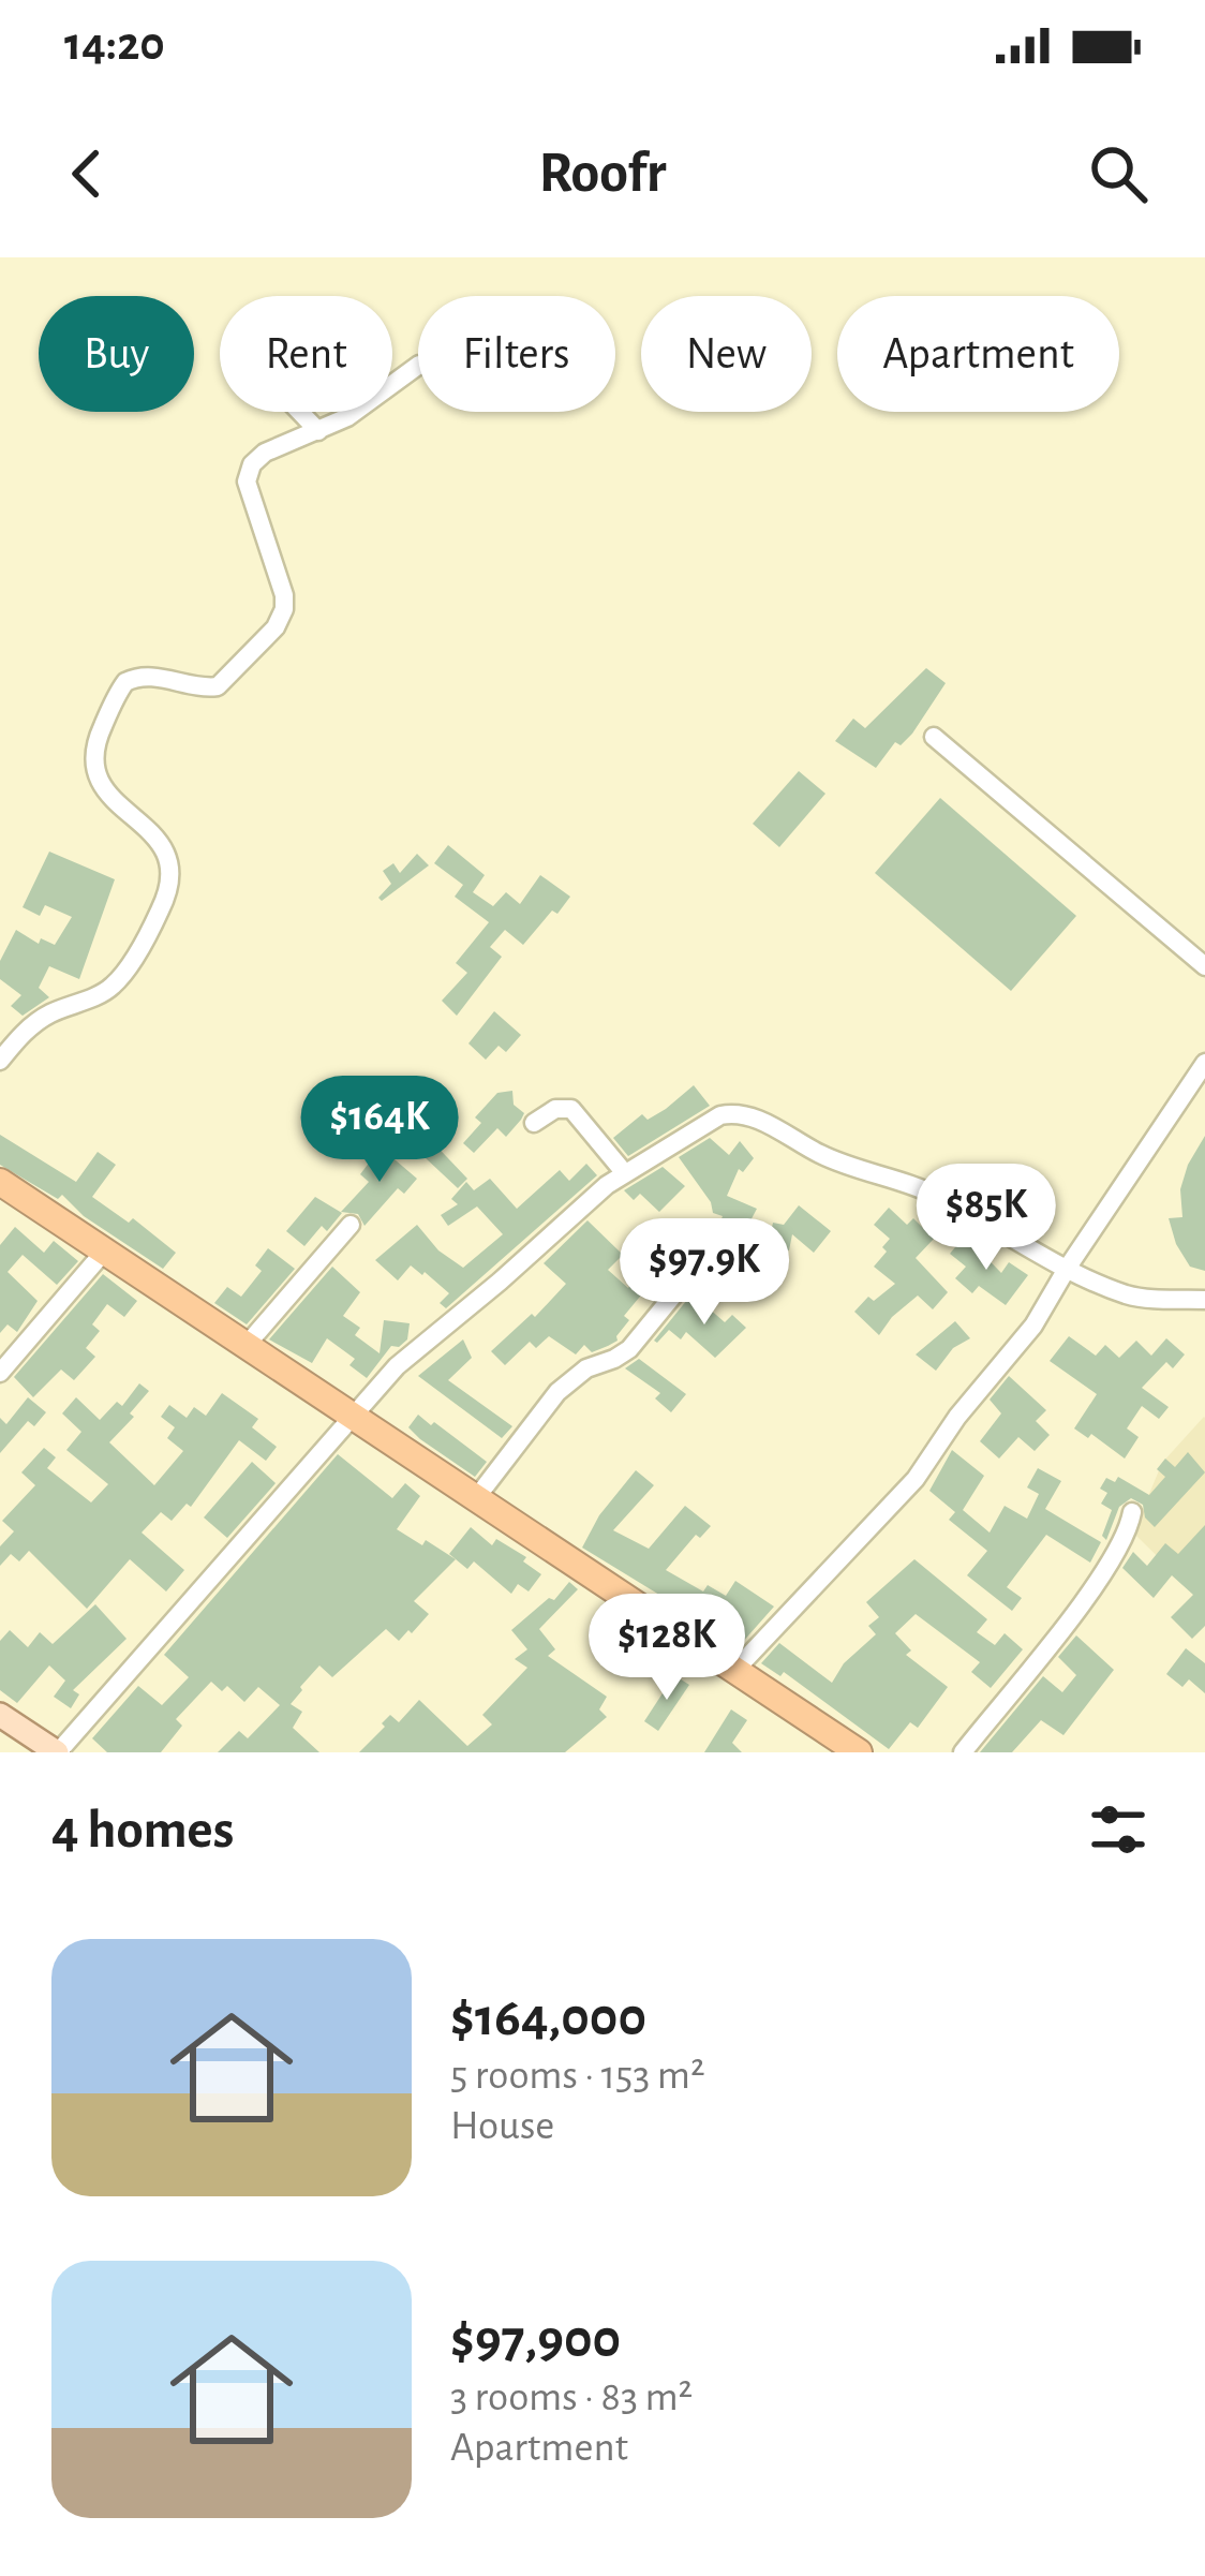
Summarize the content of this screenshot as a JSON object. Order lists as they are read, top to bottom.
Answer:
{
  "page": {
    "status": "14:20",
    "header": "Roofr",
    "chip": [
      "Buy",
      "Rent",
      "Filters",
      "New",
      "Apartment"
    ],
    "price": [
      "$164K",
      "$85K",
      "$97.9K",
      "$128K"
    ],
    "heading": "4 homes",
    "list": [
      {
        "name": "$164,000",
        "note": "5 rooms · 153 m² · House"
      },
      {
        "name": "$97,900",
        "note": "3 rooms · 83 m² · Apartment"
      }
    ]
  }
}
